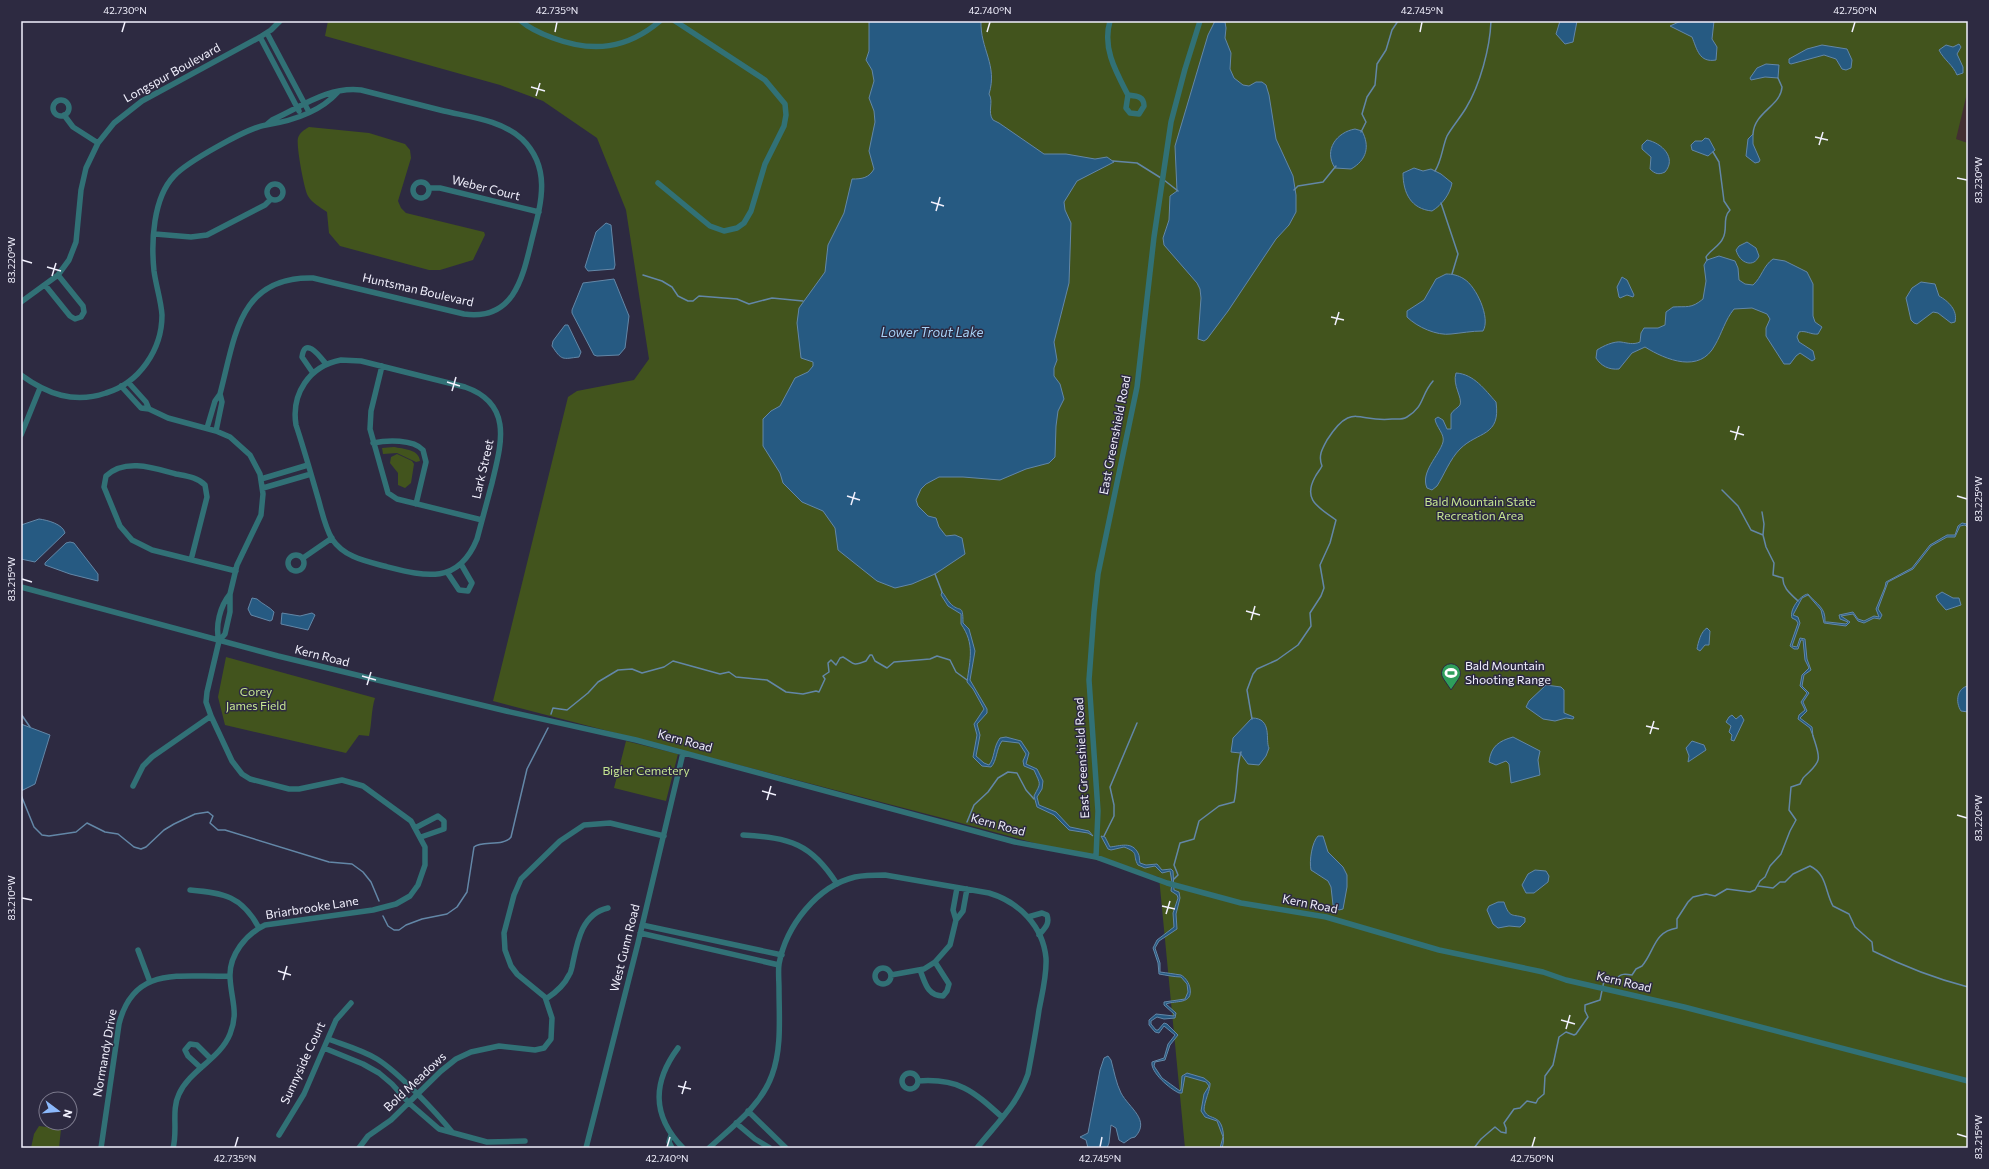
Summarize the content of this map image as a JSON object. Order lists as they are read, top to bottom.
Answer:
{
  "streets": {
    "street": [
      "Longspur Boulevard",
      "Weber Court",
      "Huntsman Boulevard",
      "East Greenshield Road",
      "Lark Street",
      "Kern Road",
      "Briarbrooke Lane",
      "West Gunn Road",
      "Normandy Drive",
      "Sunnyside Court",
      "Bold Meadows"
    ]
  },
  "crossings": [
    ["Weber Court", "Huntsman Boulevard"],
    ["East Greenshield Road", "Kern Road"],
    ["Kern Road", "Briarbrooke Lane"],
    ["Kern Road", "West Gunn Road"],
    ["Briarbrooke Lane", "Normandy Drive"],
    ["West Gunn Road", "Bold Meadows"]
  ],
  "water": ["Lower Trout Lake"],
  "parks": ["Bald Mountain State Recreation Area", "Corey James Field", "Bigler Cemetery"],
  "places": {
    "sports": ["Bald Mountain Shooting Range"]
  },
  "north": "right",
  "coordinates": [
    "42.730°N",
    "42.735°N",
    "42.740°N",
    "42.745°N",
    "42.750°N",
    "83.230°W",
    "83.220°W",
    "83.225°W",
    "83.215°W",
    "83.210°W"
  ]
}
